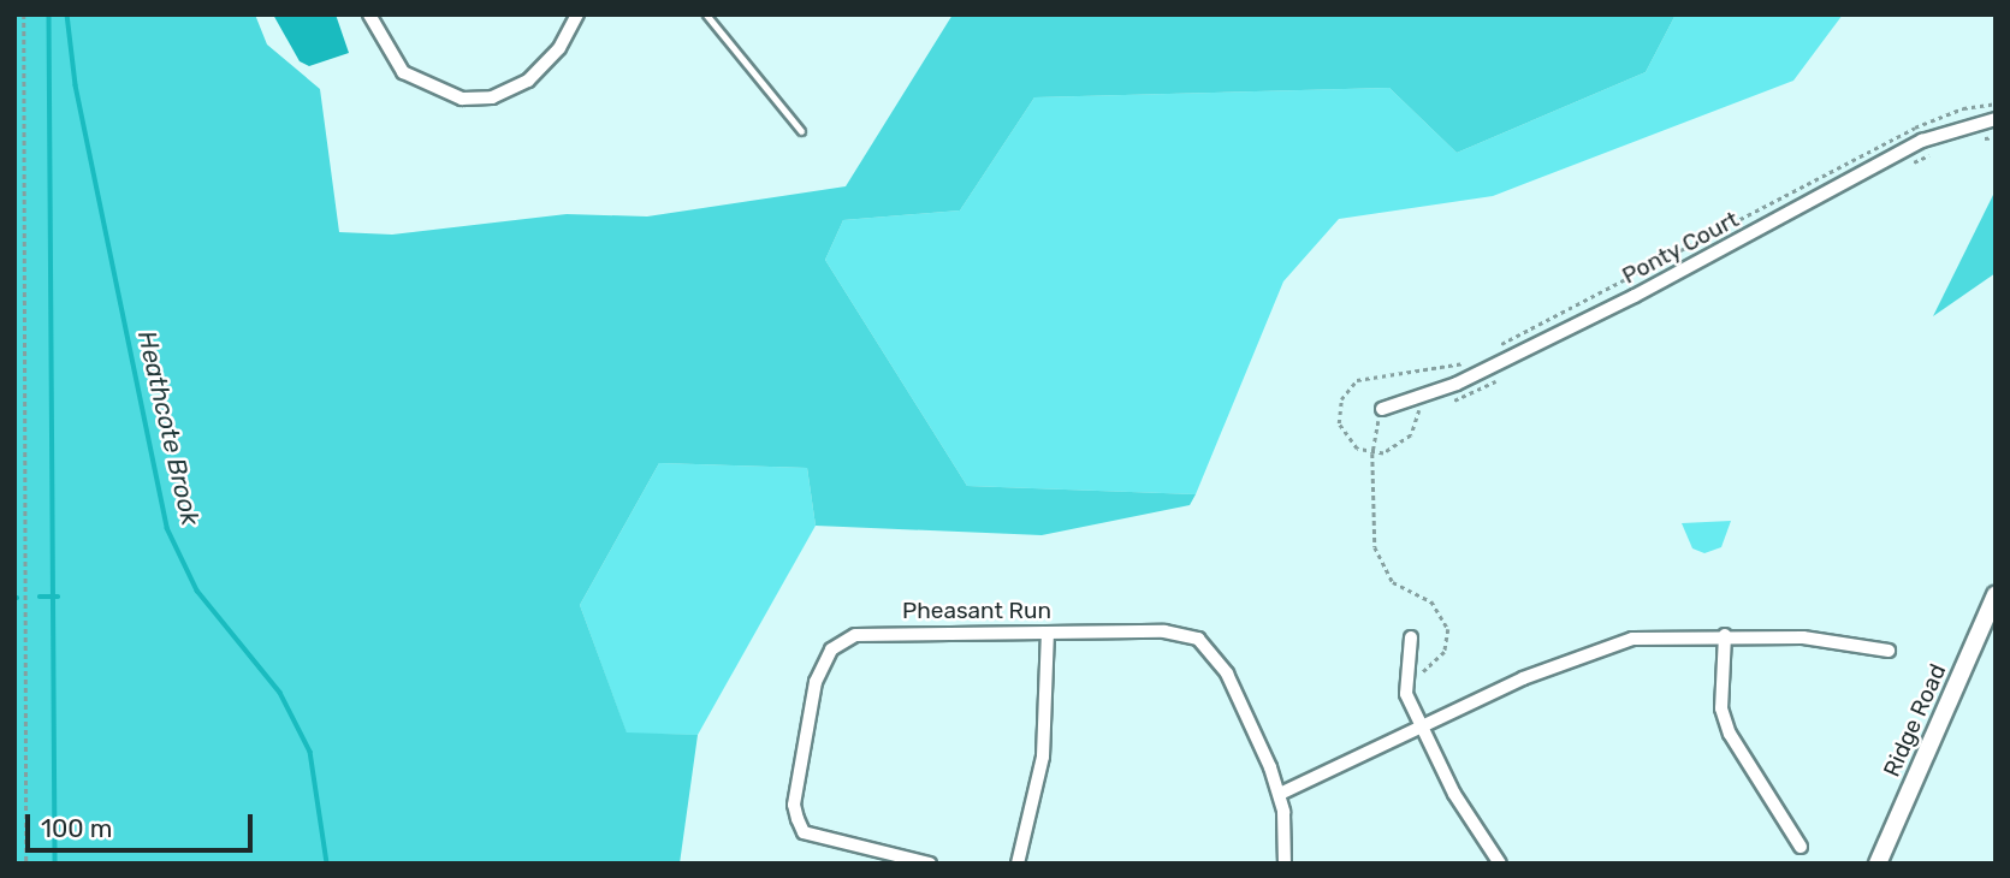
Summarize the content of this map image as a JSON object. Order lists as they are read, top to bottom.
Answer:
{
  "streets": {
    "street": ["Ponty Court", "Pheasant Run", "Ridge Road"]
  },
  "water": ["Heathcote Brook"],
  "scale_bar": "100 m"
}
